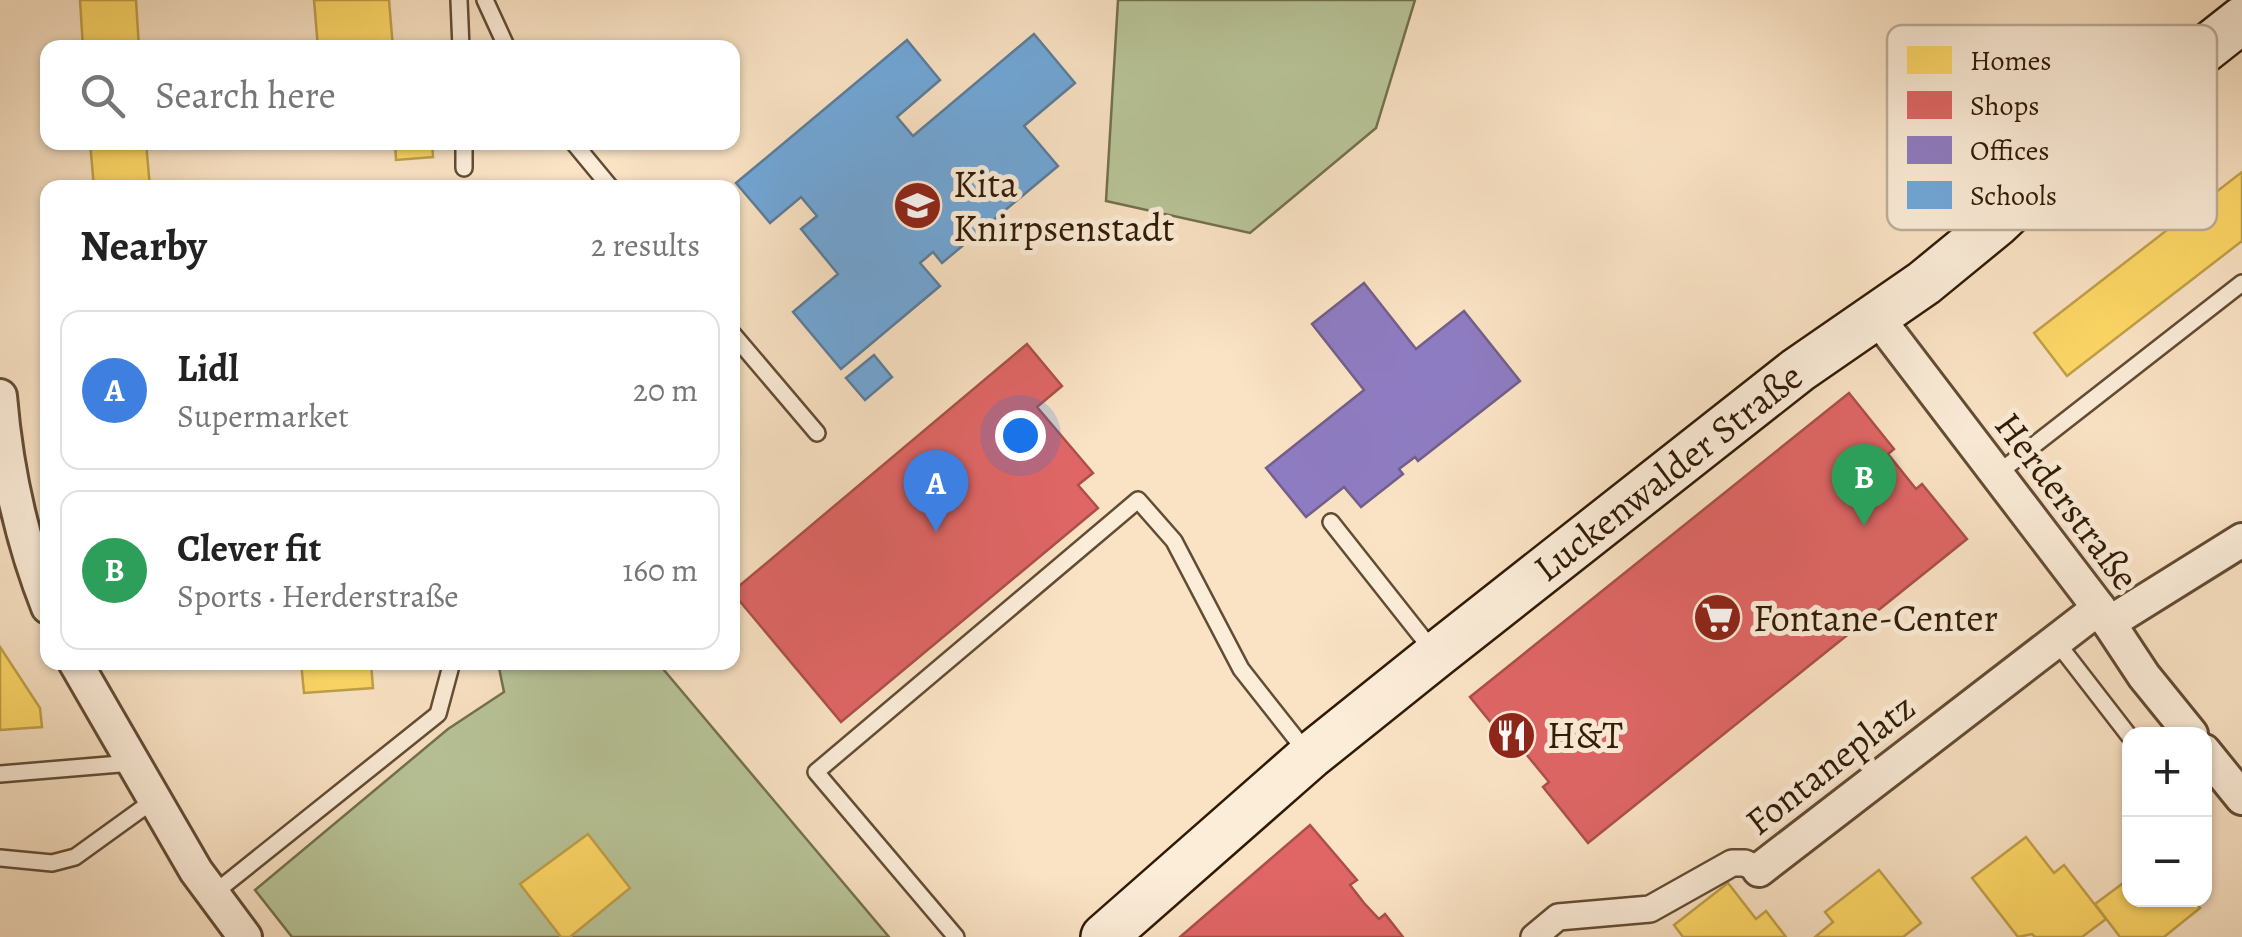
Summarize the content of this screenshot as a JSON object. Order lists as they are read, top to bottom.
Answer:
{
  "streets": {
    "main road": ["Luckenwalder Straße"],
    "street": ["Herderstraße", "Fontaneplatz"]
  },
  "crossings": [
    ["Luckenwalder Straße", "Herderstraße"],
    ["Herderstraße", "Fontaneplatz"]
  ],
  "places": {
    "school or university": ["Kita Knirpsenstadt"],
    "supermarket": ["Fontane-Center"],
    "restaurant": ["H&T"]
  },
  "legend": [
    "Homes",
    "Shops",
    "Offices",
    "Schools"
  ],
  "page": {
    "search": "Search here",
    "heading": ["Nearby", "2 results"],
    "list": [
      {
        "mark": "A",
        "name": "Lidl",
        "note": "Supermarket",
        "value": "20 m"
      },
      {
        "mark": "B",
        "name": "Clever fit",
        "note": "Sports · Herderstraße",
        "value": "160 m"
      }
    ],
    "pins": ["B", "A"],
    "map_buttons": ["+", "−"]
  }
}
